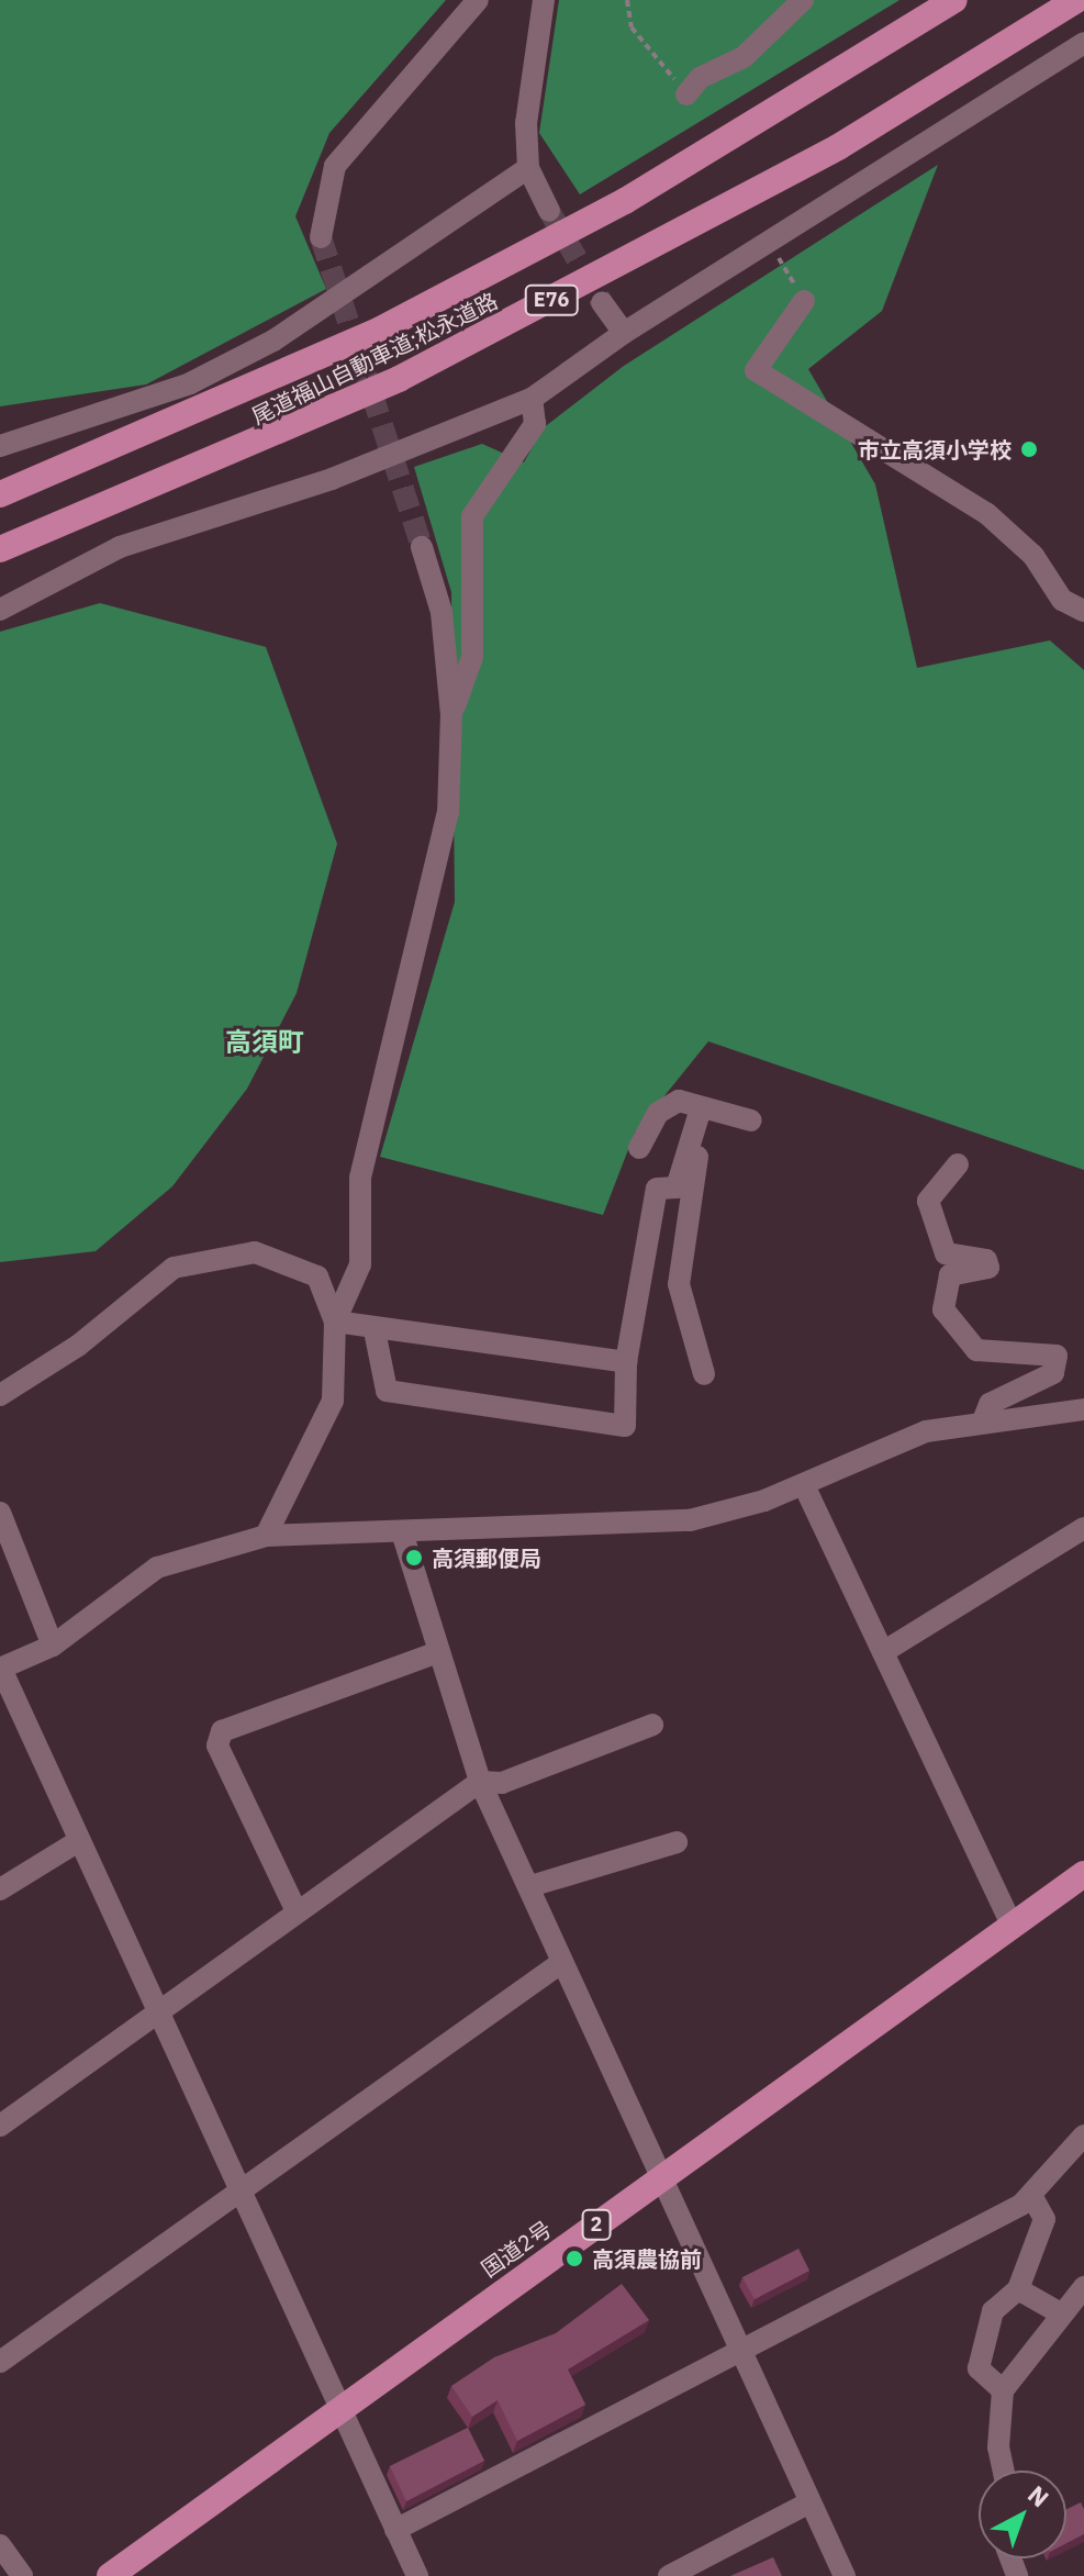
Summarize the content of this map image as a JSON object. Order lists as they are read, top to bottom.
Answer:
{
  "streets": {
    "highway": [
      "E76",
      "尾道福山自動車道;松永道路",
      "2",
      "国道2号"
    ]
  },
  "districts": ["高須町"],
  "places": ["市立高須小学校", "高須郵便局", "高須農協前"],
  "north": "top right"
}
